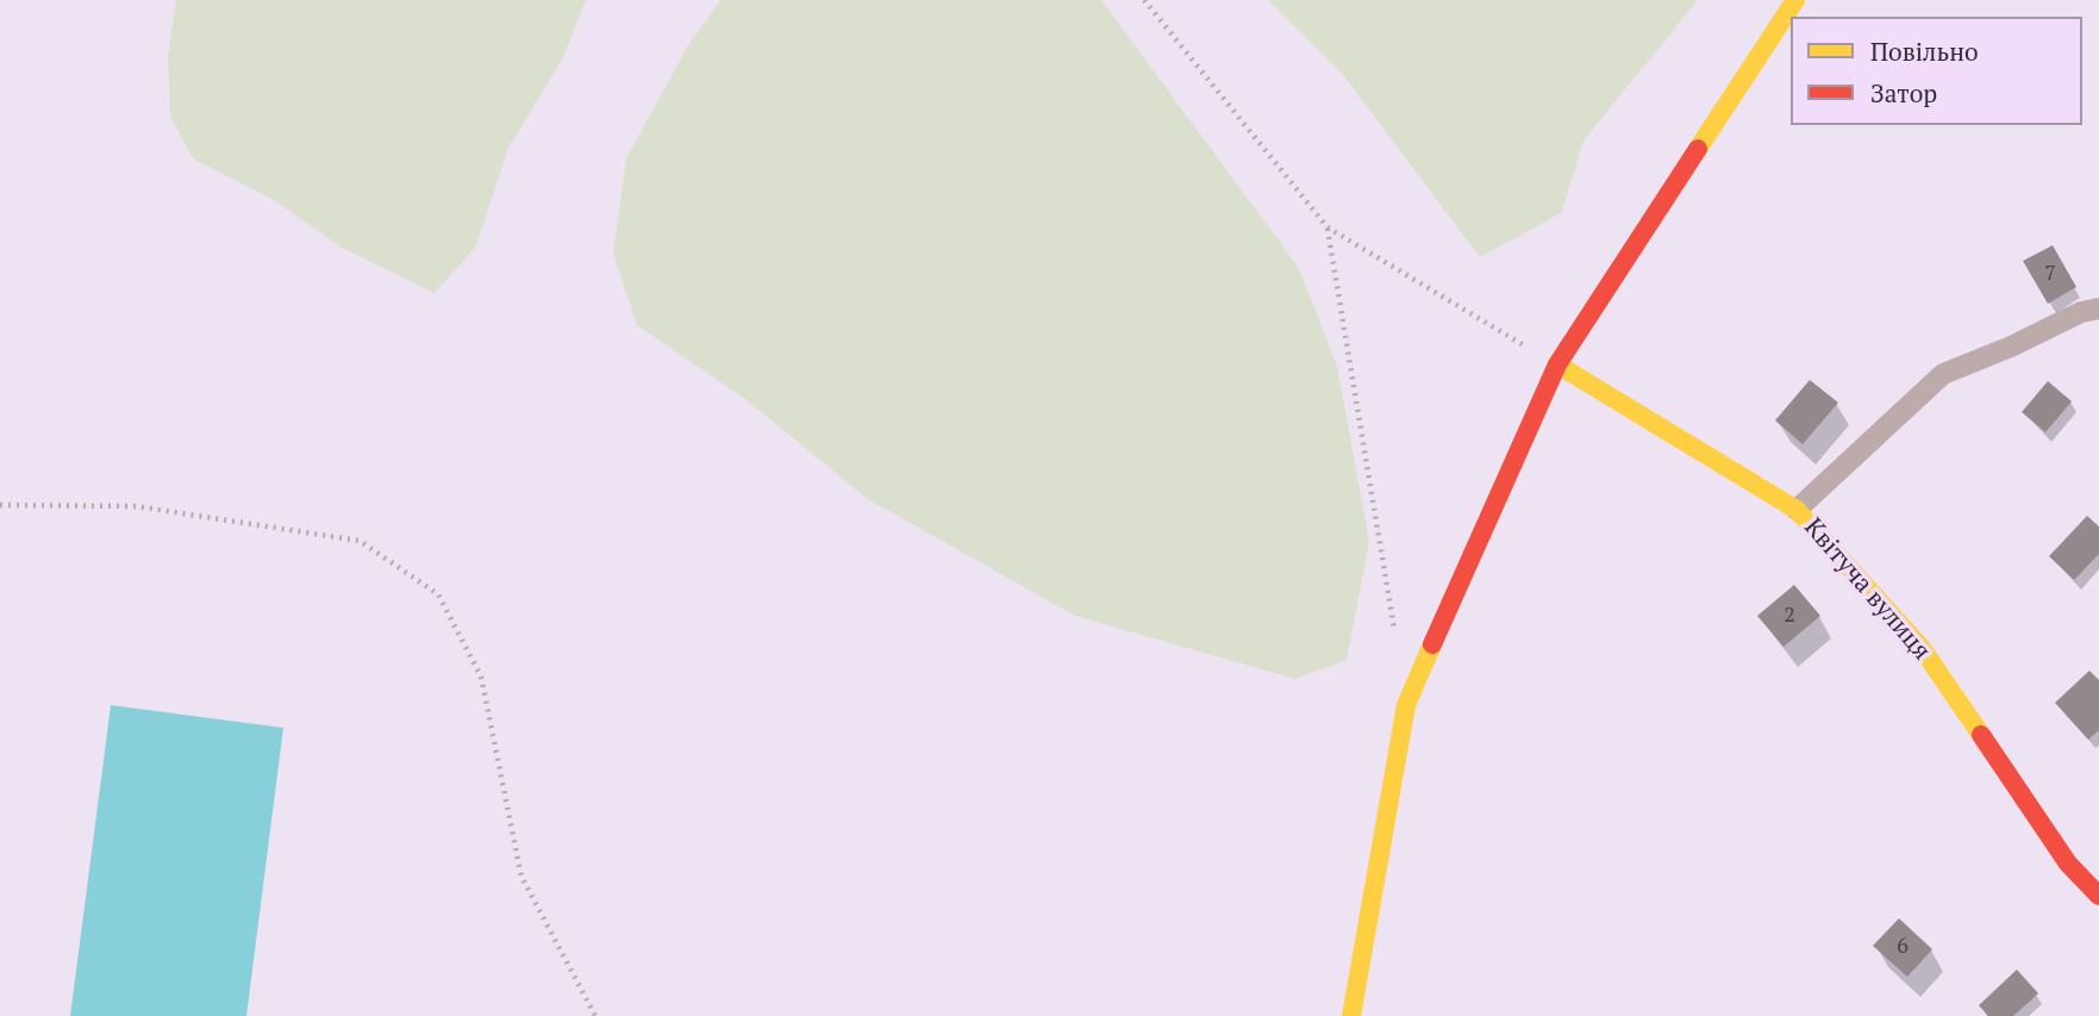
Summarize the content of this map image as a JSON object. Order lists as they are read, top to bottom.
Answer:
{
  "streets": {
    "street": ["Квітуча вулиця"]
  },
  "house_numbers": ["7", "2", "6"],
  "legend": ["Повільно", "Затор"]
}
